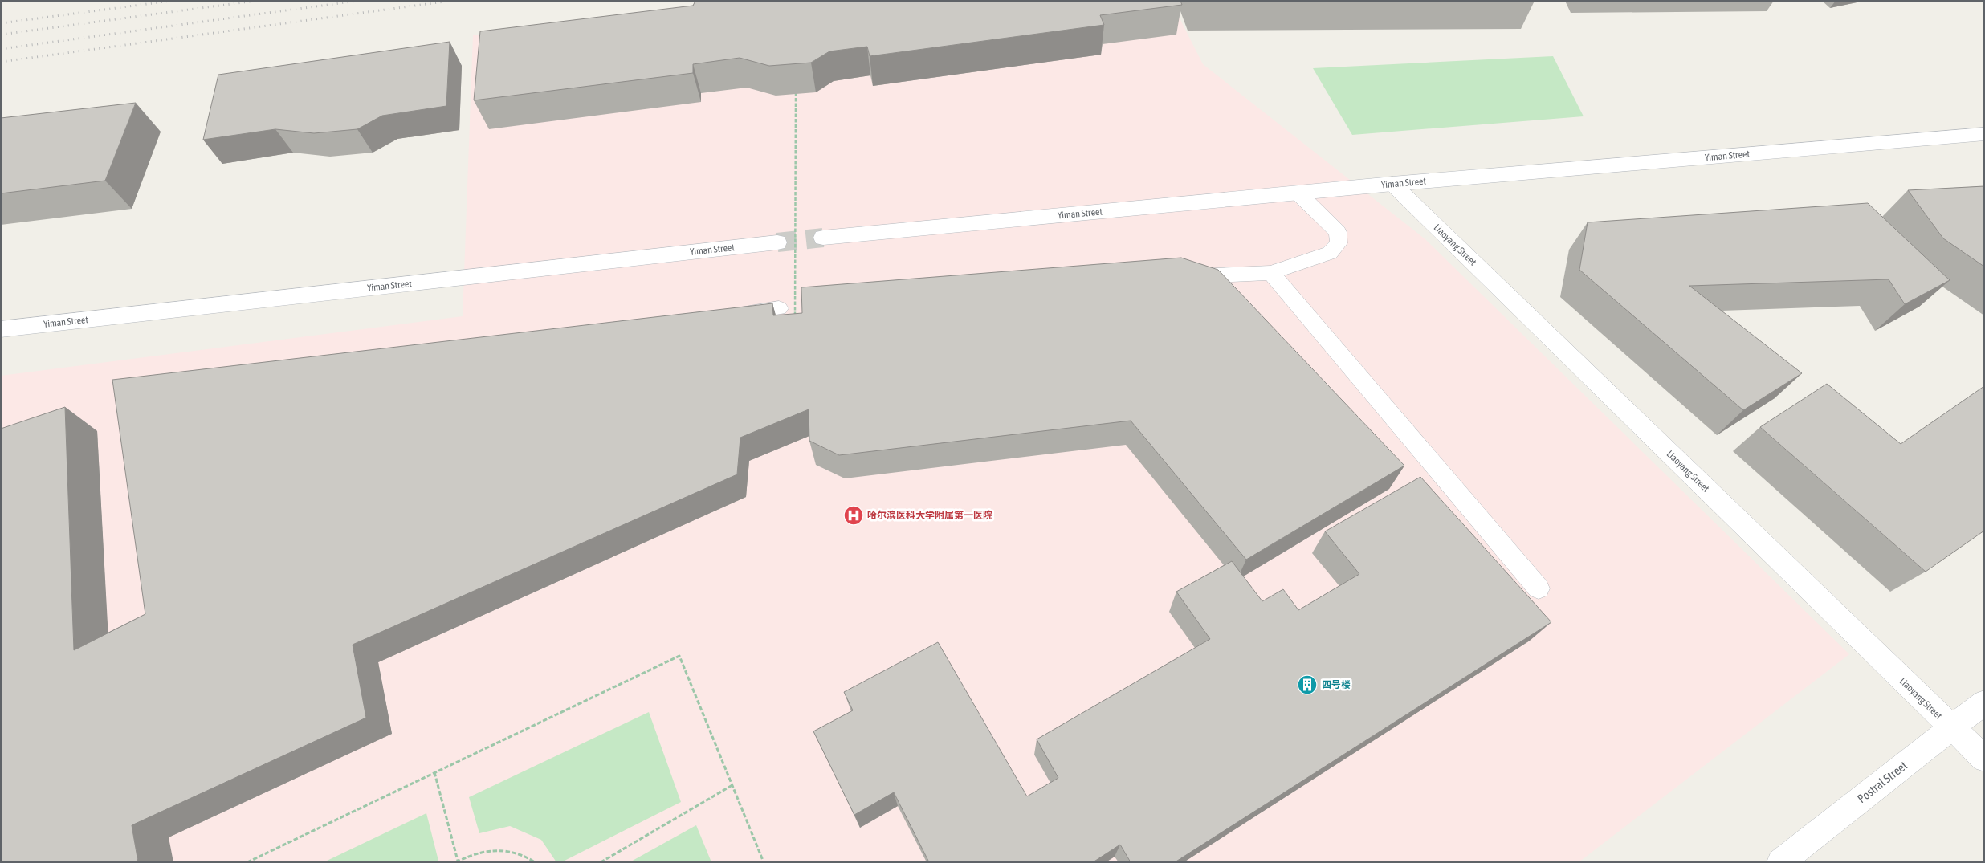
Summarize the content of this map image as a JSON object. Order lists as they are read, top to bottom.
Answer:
{
  "streets": {
    "main road": ["Yiman Street", "Liaoyang Street", "Postral Street"]
  },
  "crossings": [
    ["Yiman Street", "Liaoyang Street"],
    ["Liaoyang Street", "Postral Street"]
  ],
  "places": {
    "hospital": ["哈尔滨医科大学附属第一医院"],
    "building": ["四号楼"]
  }
}
